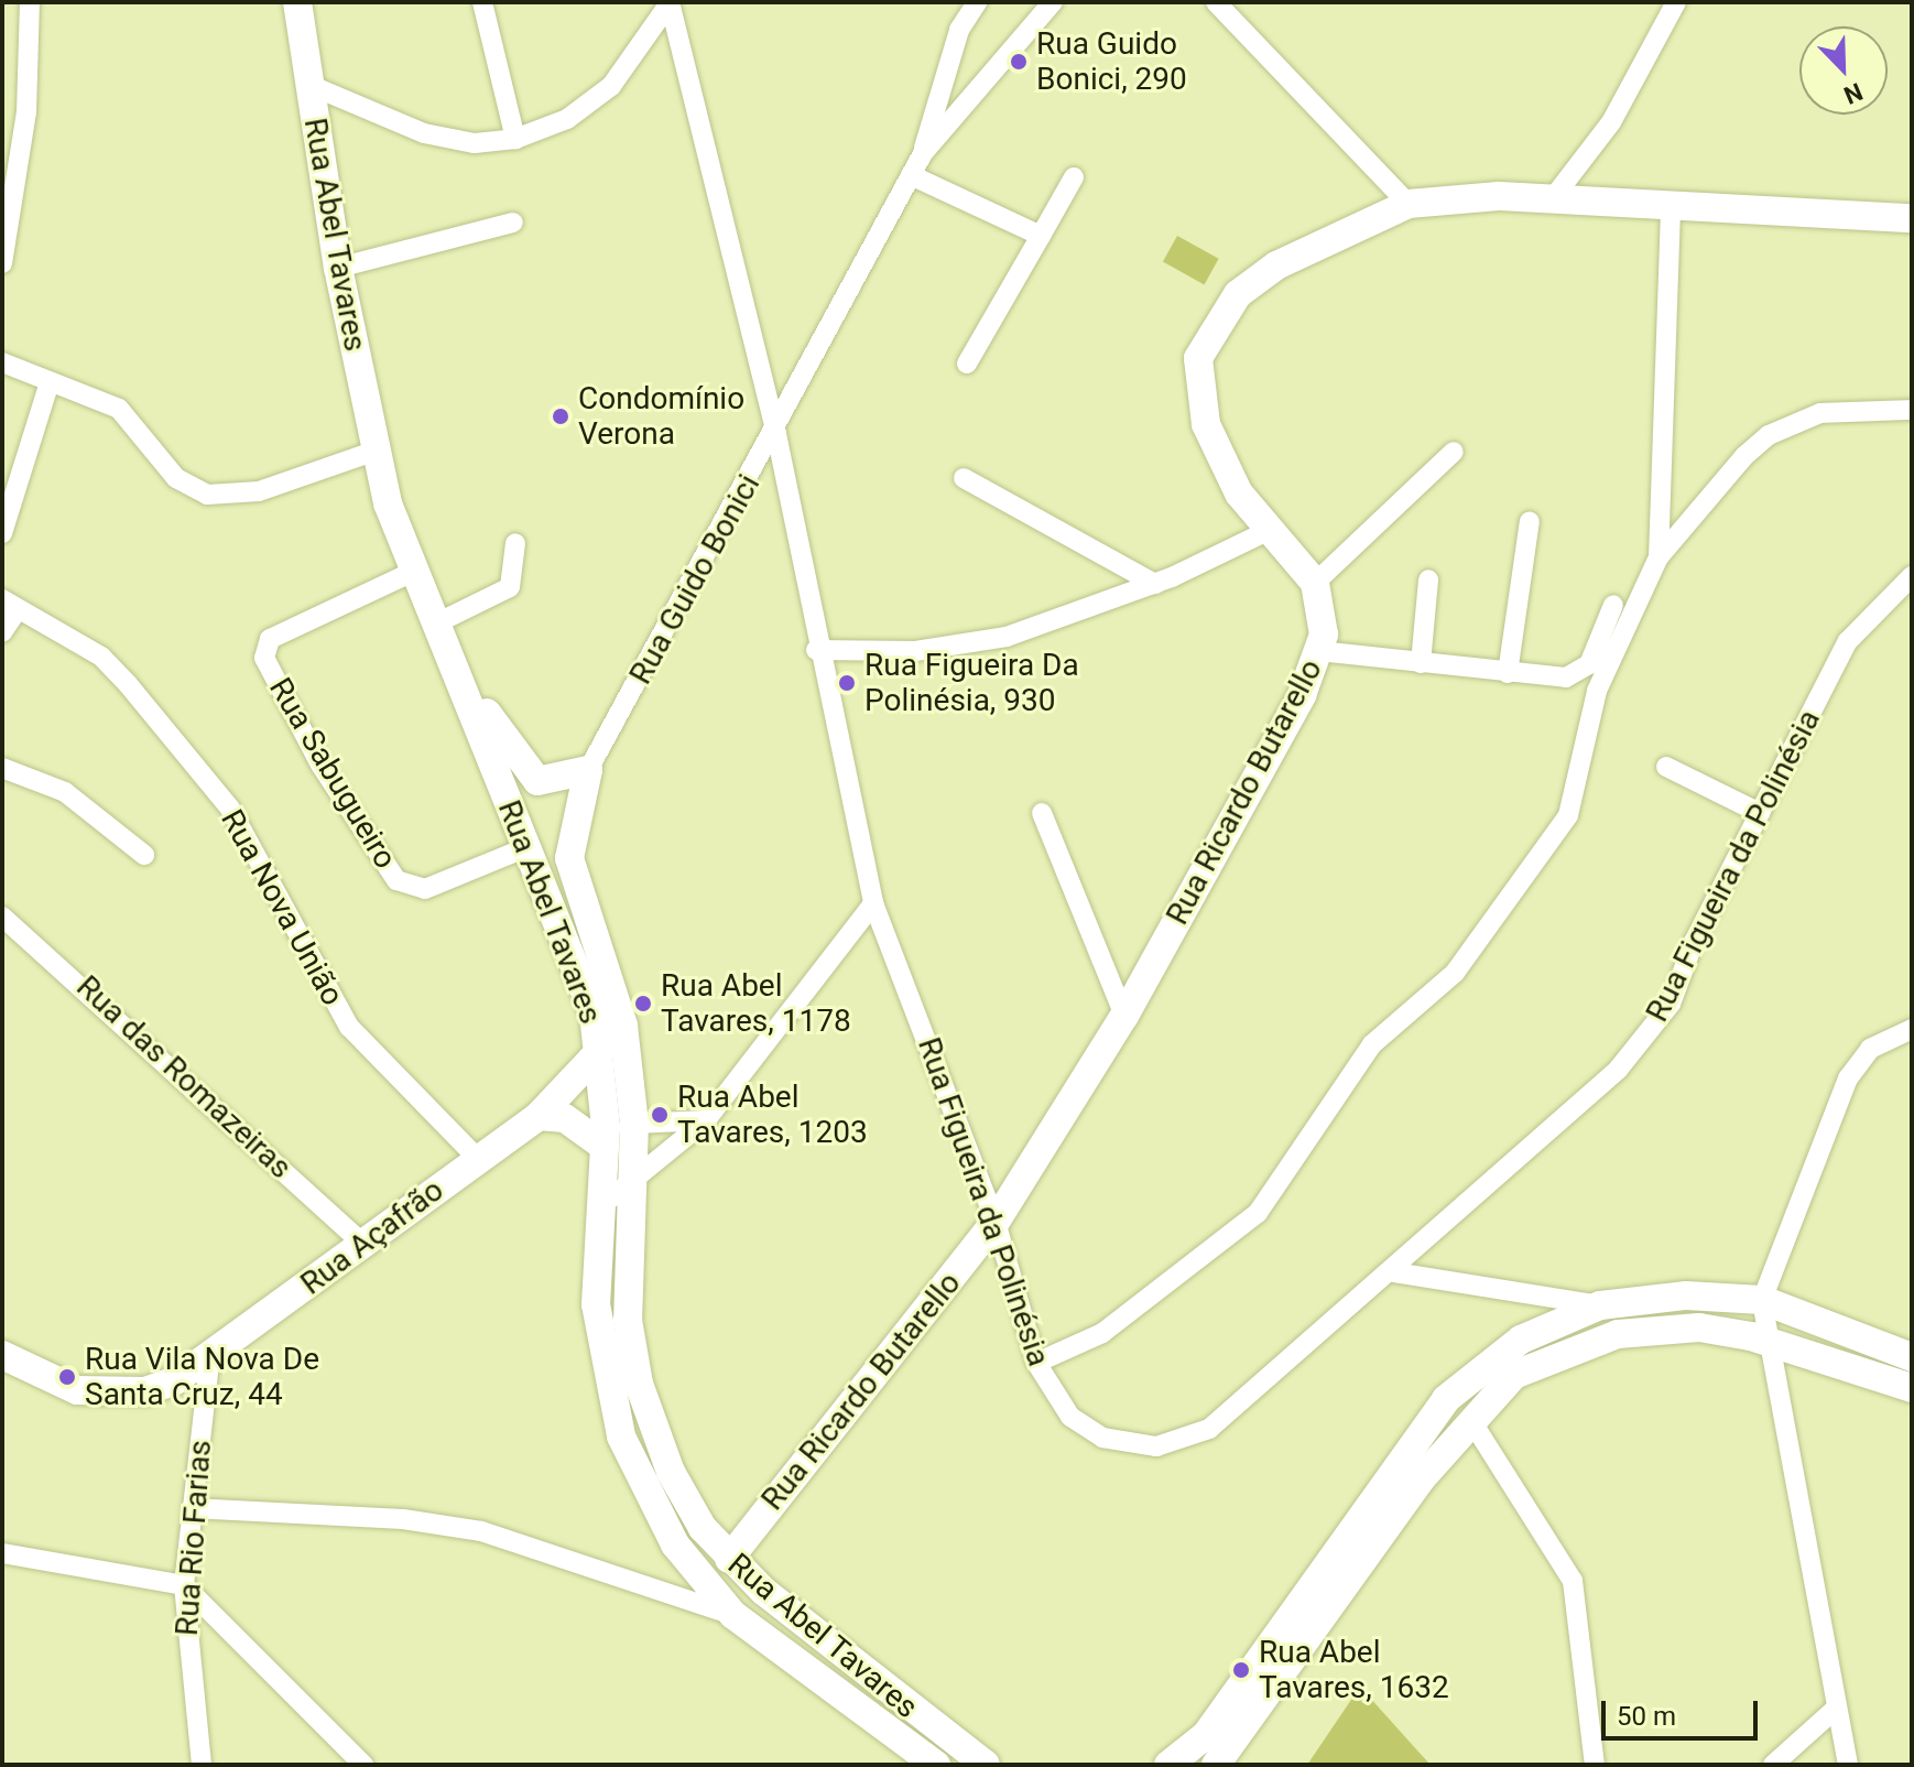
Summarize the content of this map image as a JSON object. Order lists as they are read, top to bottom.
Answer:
{
  "streets": {
    "street": [
      "Rua Abel Tavares",
      "Rua Guido Bonici",
      "Rua Sabugueiro",
      "Rua Ricardo Butarello",
      "Rua Figueira da Polinésia",
      "Rua Nova União",
      "Rua das Romazeiras",
      "Rua Açafrão",
      "Rua Rio Farias"
    ]
  },
  "crossings": [
    ["Rua Abel Tavares", "Rua Guido Bonici"],
    ["Rua Abel Tavares", "Rua Sabugueiro"],
    ["Rua Abel Tavares", "Rua Ricardo Butarello"],
    ["Rua Abel Tavares", "Rua Açafrão"],
    ["Rua Guido Bonici", "Rua Figueira da Polinésia"],
    ["Rua Ricardo Butarello", "Rua Figueira da Polinésia"],
    ["Rua Nova União", "Rua Açafrão"],
    ["Rua das Romazeiras", "Rua Açafrão"],
    ["Rua Açafrão", "Rua Rio Farias"]
  ],
  "places": [
    "Rua Guido Bonici, 290",
    "Condomínio Verona",
    "Rua Figueira Da Polinésia, 930",
    "Rua Abel Tavares, 1178",
    "Rua Abel Tavares, 1203",
    "Rua Vila Nova De Santa Cruz, 44",
    "Rua Abel Tavares, 1632"
  ],
  "scale_bar": "50 m",
  "north": "bottom right"
}
